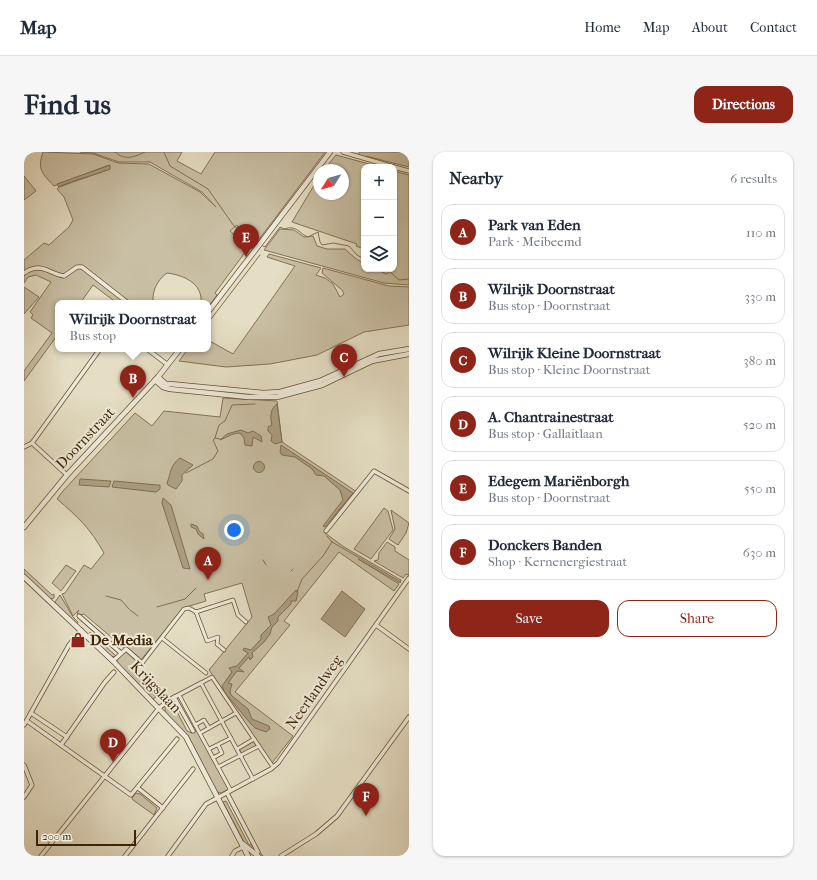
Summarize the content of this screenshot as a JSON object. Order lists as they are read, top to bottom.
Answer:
{
  "streets": {
    "street": ["Doornstraat", "Krijgslaan", "Neerlandweg"]
  },
  "crossings": [
    ["Krijgslaan", "Neerlandweg"]
  ],
  "places": {
    "shop": ["De Media"]
  },
  "scale_bar": "200 m",
  "north": "bottom left",
  "page": {
    "header": "Map",
    "nav": [
      "Home",
      "Map",
      "About",
      "Contact"
    ],
    "buttons": [
      "Directions",
      ["Save", "Share"]
    ],
    "title": "Find us",
    "heading": ["Nearby", "6 results"],
    "map_buttons": ["+", "−"],
    "list": [
      {
        "mark": "A",
        "name": "Park van Eden",
        "note": "Park · Meibeemd",
        "value": "110 m"
      },
      {
        "mark": "B",
        "name": "Wilrijk Doornstraat",
        "note": "Bus stop · Doornstraat",
        "value": "330 m"
      },
      {
        "mark": "C",
        "name": "Wilrijk Kleine Doornstraat",
        "note": "Bus stop · Kleine Doornstraat",
        "value": "380 m"
      },
      {
        "mark": "D",
        "name": "A. Chantrainestraat",
        "note": "Bus stop · Gallaitlaan",
        "value": "520 m"
      },
      {
        "mark": "E",
        "name": "Edegem Mariënborgh",
        "note": "Bus stop · Doornstraat",
        "value": "550 m"
      },
      {
        "mark": "F",
        "name": "Donckers Banden",
        "note": "Shop · Kernenergiestraat",
        "value": "630 m"
      }
    ],
    "pins": [
      "E",
      "C",
      "B",
      "A",
      "D",
      "F"
    ],
    "popup": ["Wilrijk Doornstraat", "Bus stop"],
    "scale": "200 m"
  }
}
